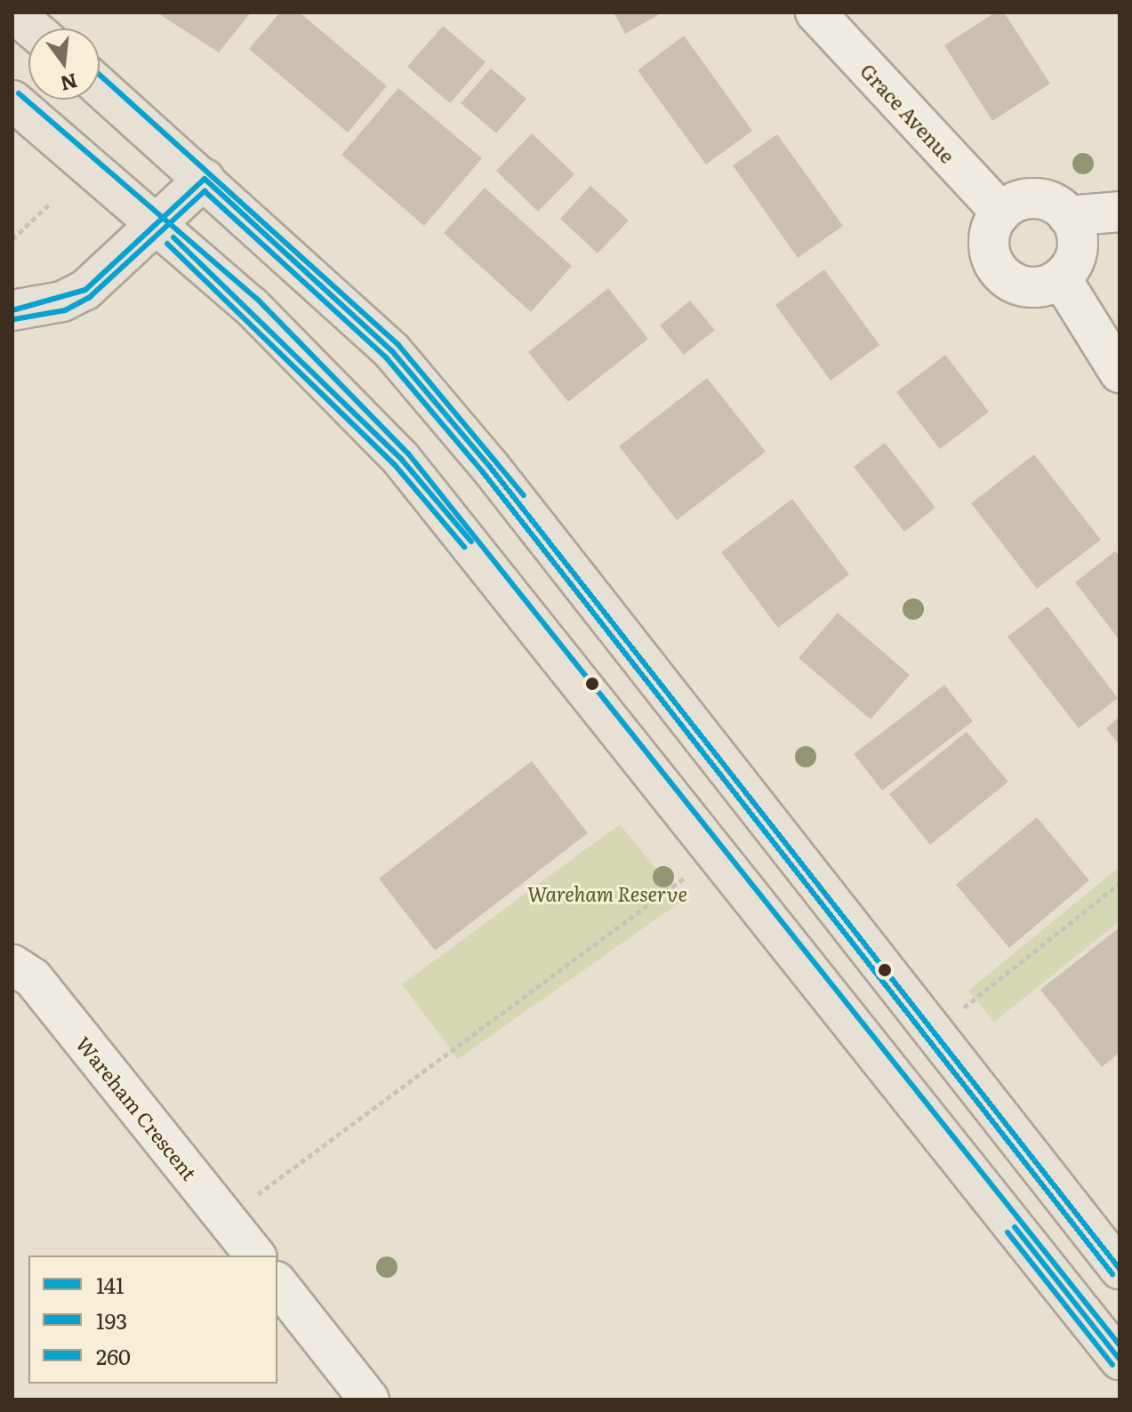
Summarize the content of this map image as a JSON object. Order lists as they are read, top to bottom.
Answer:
{
  "streets": {
    "street": ["Grace Avenue", "Wareham Crescent"]
  },
  "parks": ["Wareham Reserve"],
  "lines": ["transit line 260", "transit line 141", "transit line 193"],
  "legend": ["141", "193", "260"],
  "north": "bottom"
}
